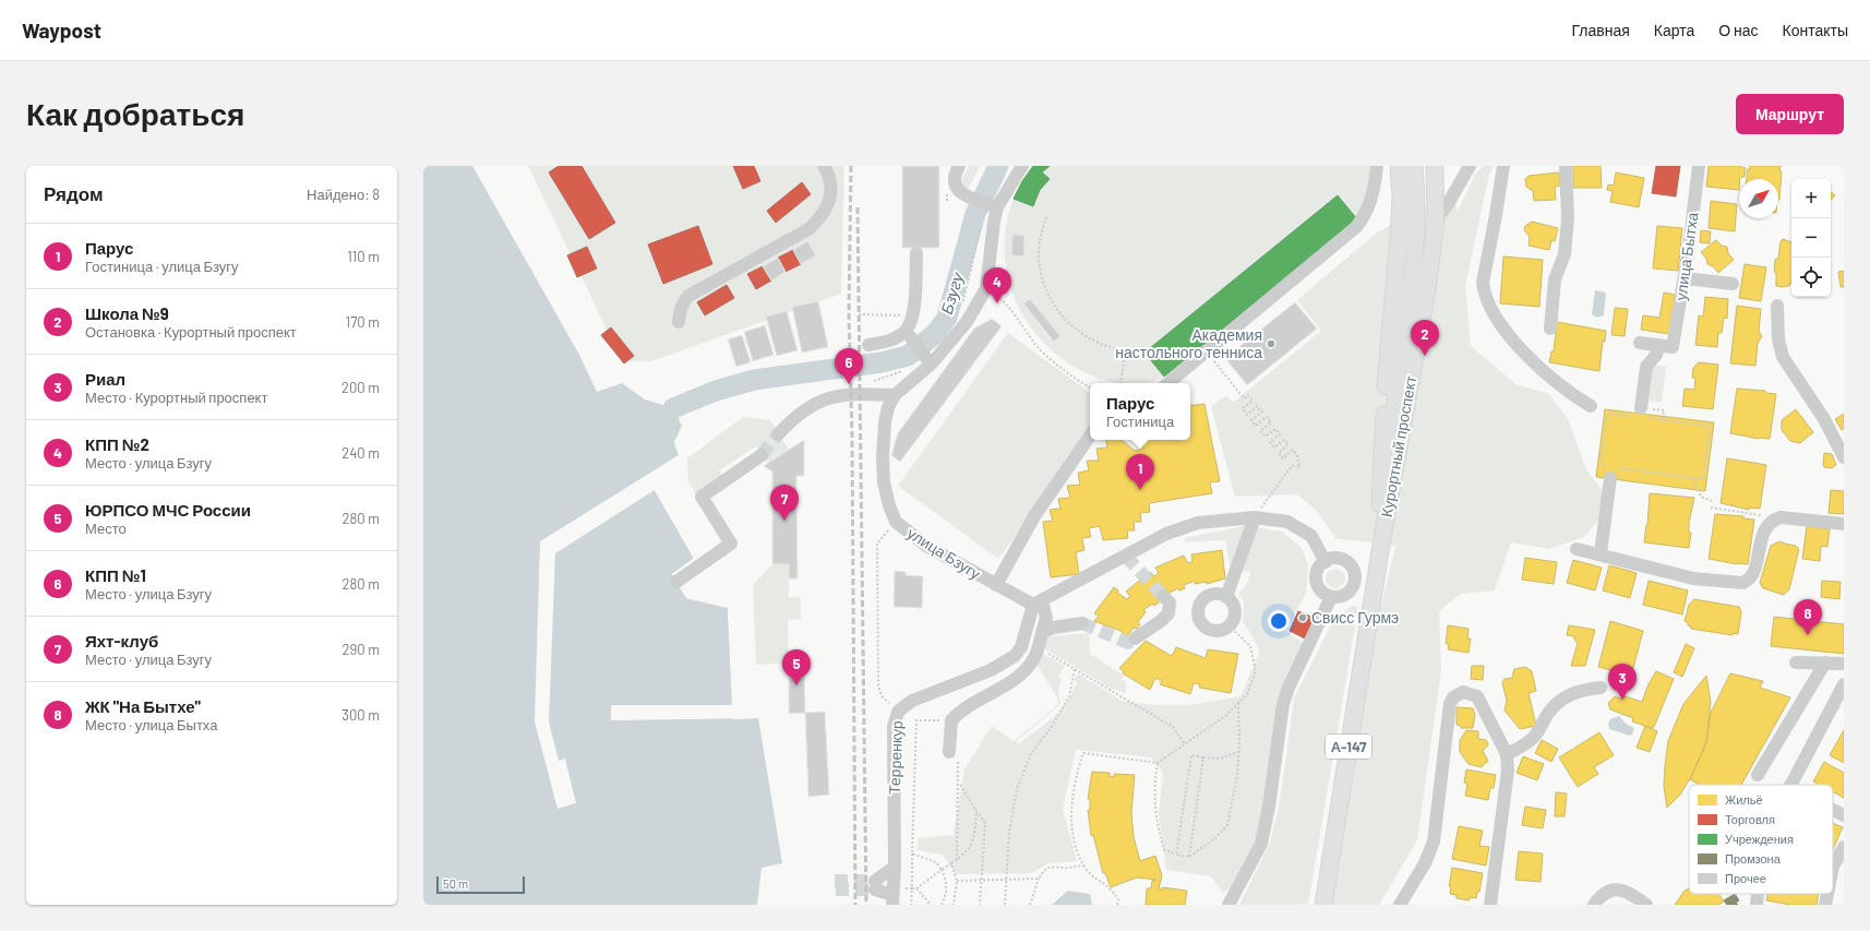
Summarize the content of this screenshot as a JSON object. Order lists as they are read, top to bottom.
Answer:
{
  "streets": {
    "main road": ["Курортный проспект", "А-147"],
    "street": ["улица Бытха", "улица Бзугу", "Терренкур"]
  },
  "crossings": [
    ["Курортный проспект", "А-147"],
    ["улица Бзугу", "Терренкур"]
  ],
  "water": ["Бзугу"],
  "places": ["Академия настольного тенниса", "Свисс Гурмэ"],
  "legend": [
    "Жильё",
    "Торговля",
    "Учреждения",
    "Промзона",
    "Прочее"
  ],
  "scale_bar": "50 m",
  "north": "top right",
  "page": {
    "header": "Waypost",
    "nav": [
      "Главная",
      "Карта",
      "О нас",
      "Контакты"
    ],
    "buttons": "Маршрут",
    "title": "Как добраться",
    "heading": ["Рядом", "Найдено: 8"],
    "map_buttons": ["+", "−"],
    "list": [
      {
        "mark": "1",
        "name": "Парус",
        "note": "Гостиница · улица Бзугу",
        "value": "110 m"
      },
      {
        "mark": "2",
        "name": "Школа №9",
        "note": "Остановка · Курортный проспект",
        "value": "170 m"
      },
      {
        "mark": "3",
        "name": "Риал",
        "note": "Место · Курортный проспект",
        "value": "200 m"
      },
      {
        "mark": "4",
        "name": "КПП №2",
        "note": "Место · улица Бзугу",
        "value": "240 m"
      },
      {
        "mark": "5",
        "name": "ЮРПСО МЧС России",
        "note": "Место",
        "value": "280 m"
      },
      {
        "mark": "6",
        "name": "КПП №1",
        "note": "Место · улица Бзугу",
        "value": "280 m"
      },
      {
        "mark": "7",
        "name": "Яхт-клуб",
        "note": "Место · улица Бзугу",
        "value": "290 m"
      },
      {
        "mark": "8",
        "name": "ЖК \"На Бытхе\"",
        "note": "Место · улица Бытха",
        "value": "300 m"
      }
    ],
    "pins": [
      "4",
      "2",
      "6",
      "1",
      "7",
      "8",
      "5",
      "3"
    ],
    "popup": ["Парус", "Гостиница"],
    "scale": "50 m"
  }
}
